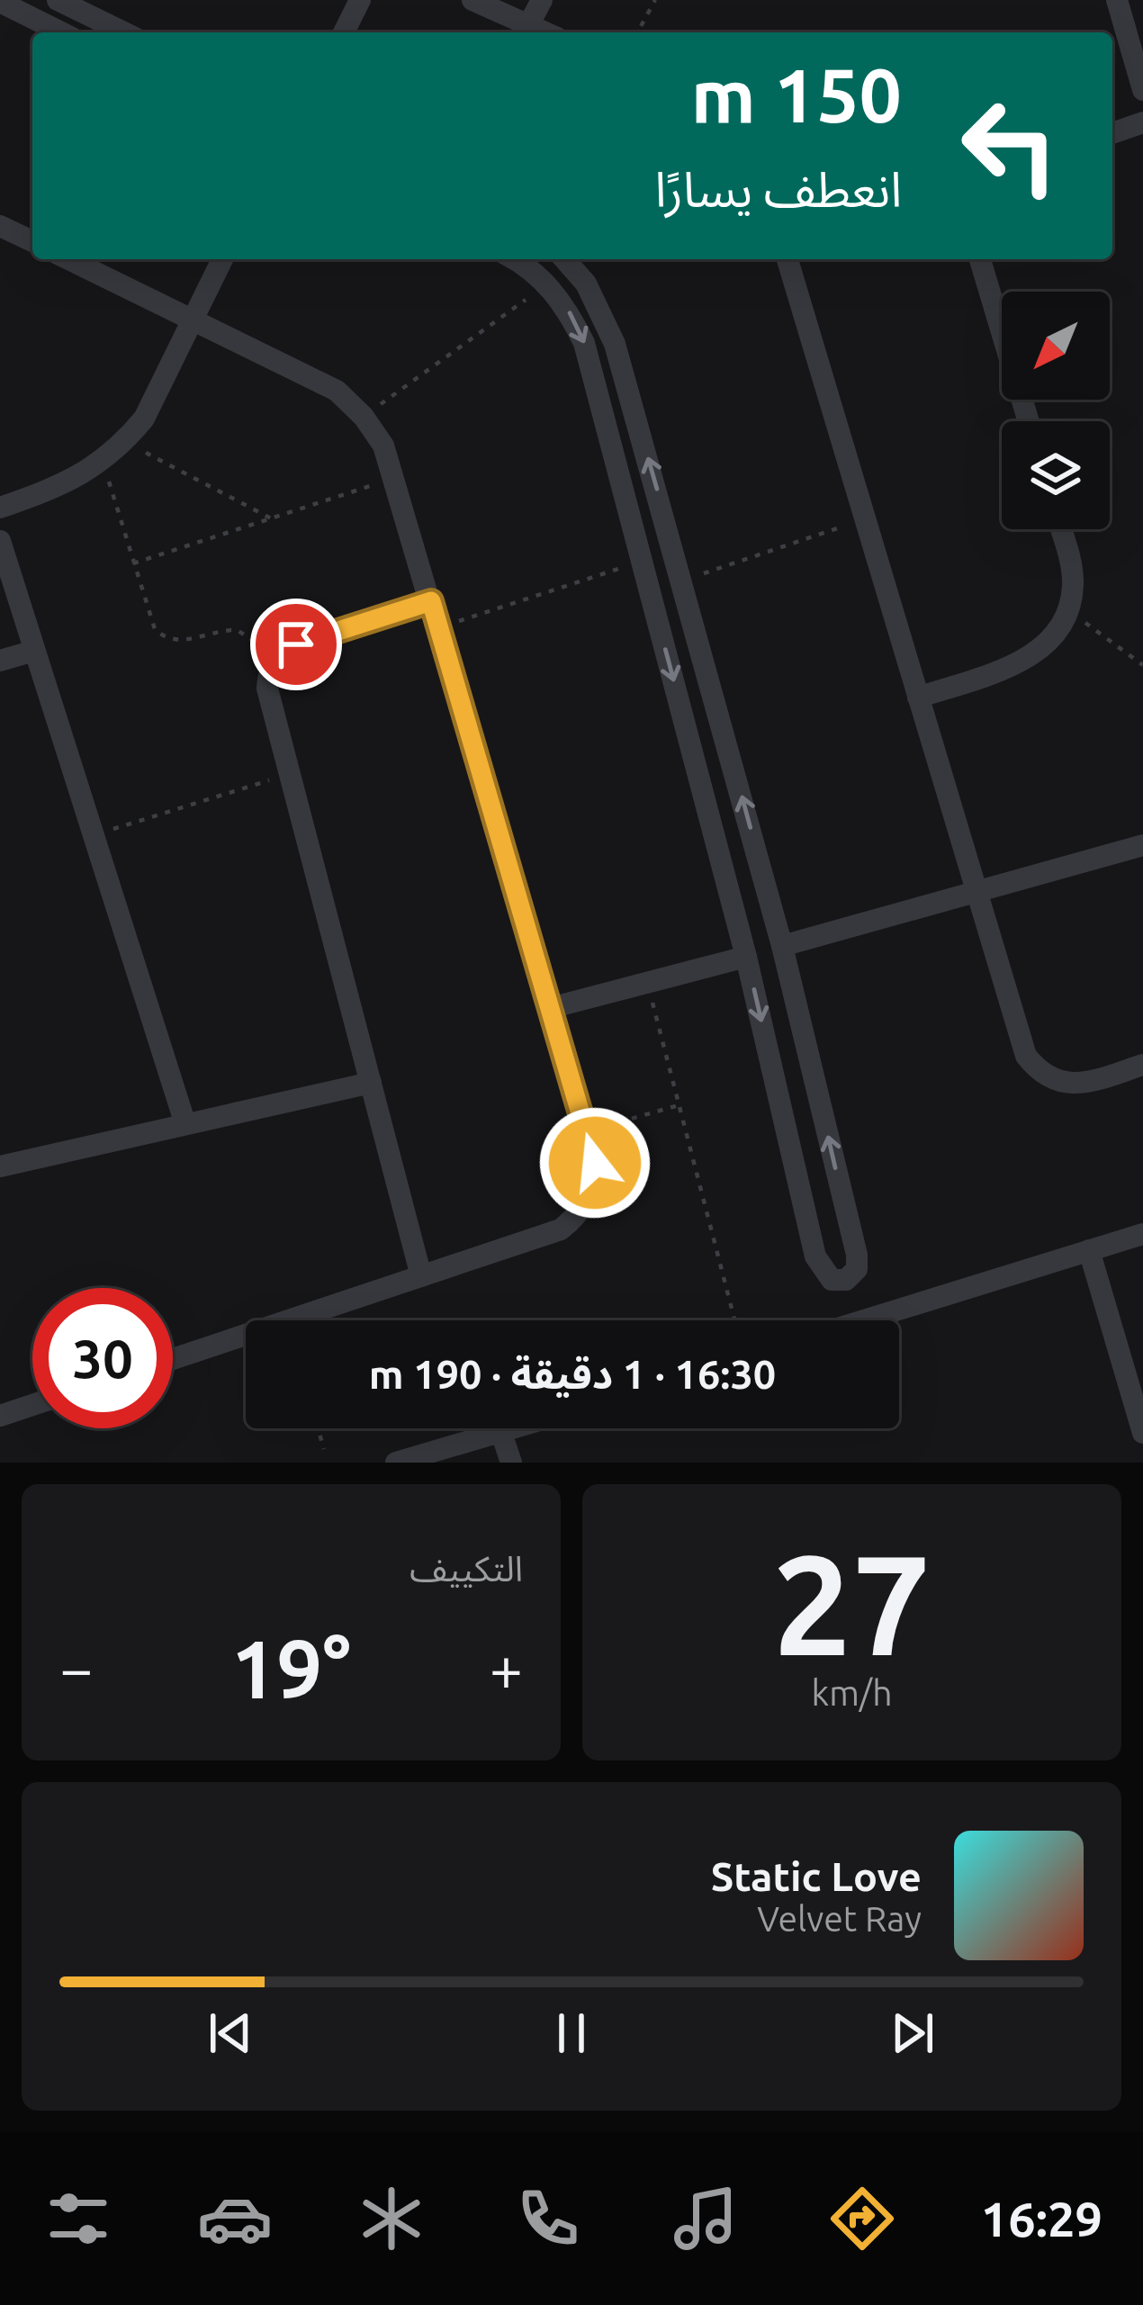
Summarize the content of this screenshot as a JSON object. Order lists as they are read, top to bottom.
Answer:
{
  "north": "bottom left",
  "page": {
    "turn": ["150 m", "انعطف يسارًا"],
    "limit": "30",
    "trip": "16:30 · 1 دقيقة · 190 m",
    "tile": [
      ["27", "km/h"],
      "التكييف"
    ],
    "heat": ["−", "19°", "+"],
    "song": ["Static Love", "Velvet Ray"],
    "tabs": "16:29"
  }
}
